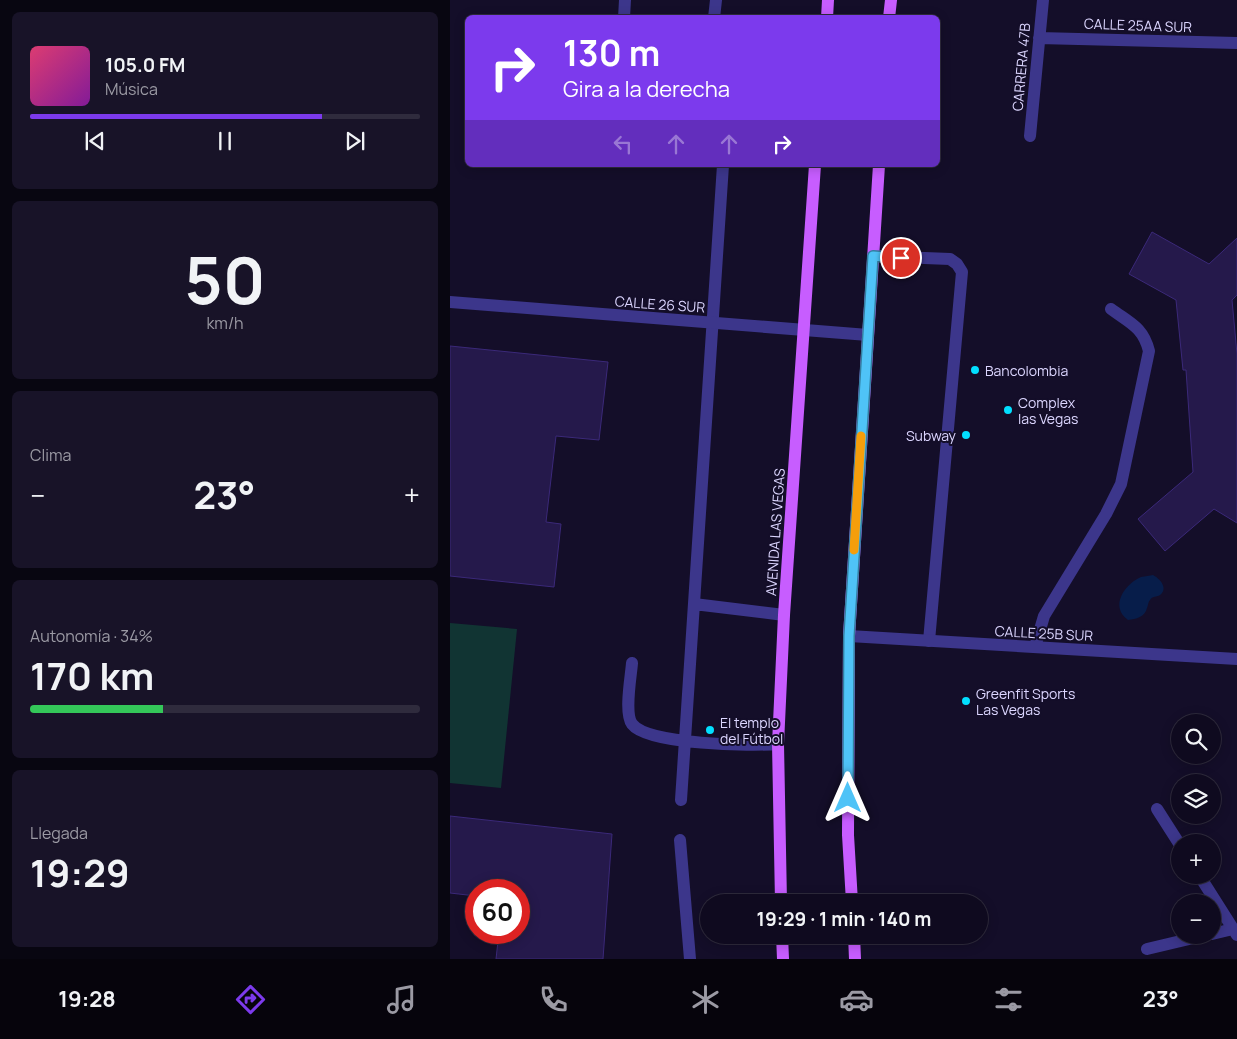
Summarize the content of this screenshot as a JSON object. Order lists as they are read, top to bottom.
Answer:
{
  "streets": {
    "main road": ["AVENIDA LAS VEGAS"],
    "street": [
      "CALLE 25AA SUR",
      "CARRERA 47B",
      "CALLE 26 SUR",
      "CALLE 25B SUR"
    ]
  },
  "crossings": [
    ["CALLE 25AA SUR", "CARRERA 47B"],
    ["CALLE 26 SUR", "AVENIDA LAS VEGAS"]
  ],
  "places": [
    "Bancolombia",
    "Complex las Vegas",
    "Subway",
    "Greenfit Sports Las Vegas",
    "El templo del Fútbol"
  ],
  "page": {
    "turn": ["130 m", "Gira a la derecha"],
    "song": ["105.0 FM", "Música"],
    "tile": [
      ["50", "km/h"],
      "Clima",
      ["Autonomía · 34%", "170 km"],
      ["Llegada", "19:29"]
    ],
    "heat": ["−", "23°", "+"],
    "map_buttons": ["+", "−"],
    "limit": "60",
    "trip": "19:29 · 1 min · 140 m",
    "tabs": ["19:28", "23°"]
  }
}
